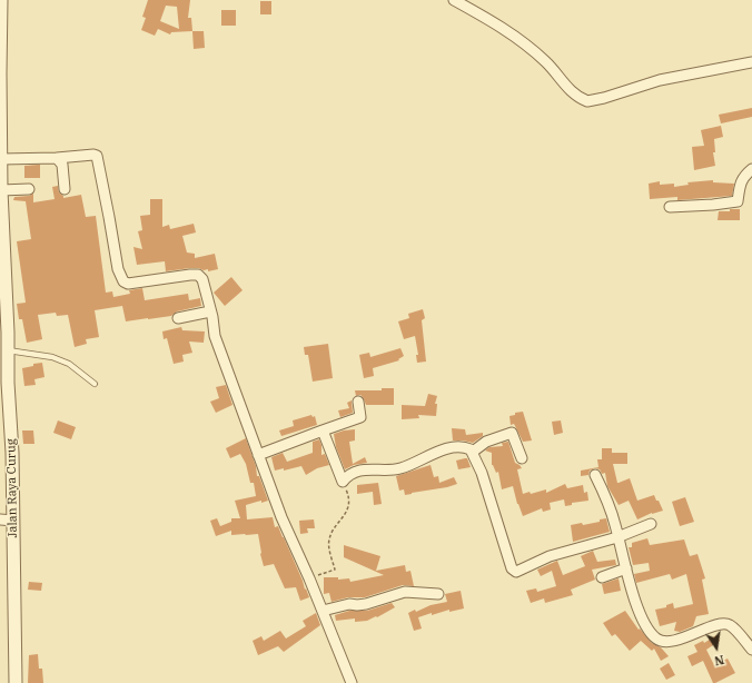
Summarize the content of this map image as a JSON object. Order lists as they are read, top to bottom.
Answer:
{
  "streets": {
    "street": ["Jalan Raya Curug"]
  },
  "north": "bottom"
}
